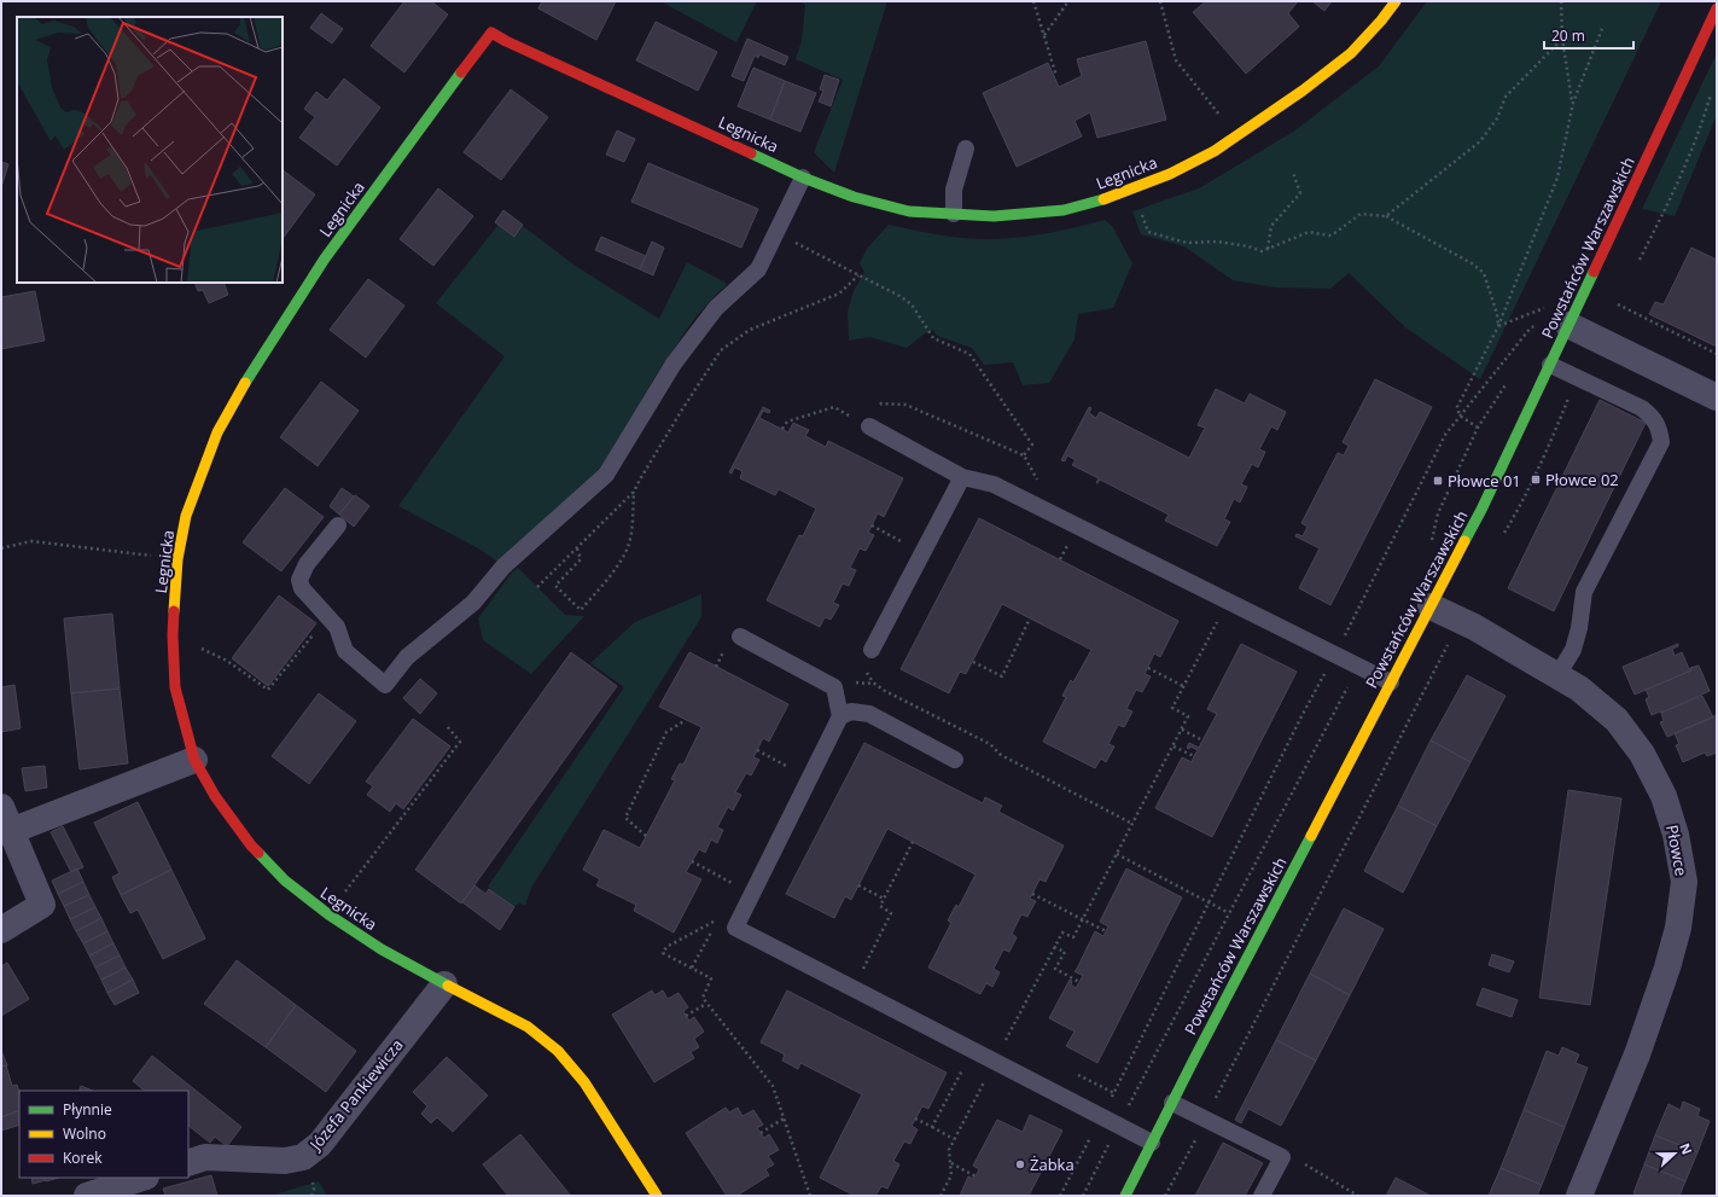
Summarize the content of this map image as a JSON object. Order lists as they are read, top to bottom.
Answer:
{
  "streets": {
    "street": [
      "Legnicka",
      "Powstańców Warszawskich",
      "Płowce",
      "Józefa Pankiewicza"
    ]
  },
  "crossings": [
    ["Legnicka", "Józefa Pankiewicza"],
    ["Powstańców Warszawskich", "Płowce"]
  ],
  "places": {
    "transit": ["Płowce 02", "Płowce 01"],
    "other": ["Żabka"]
  },
  "legend": ["Płynnie", "Wolno", "Korek"],
  "scale_bar": "20 m",
  "north": "right"
}
